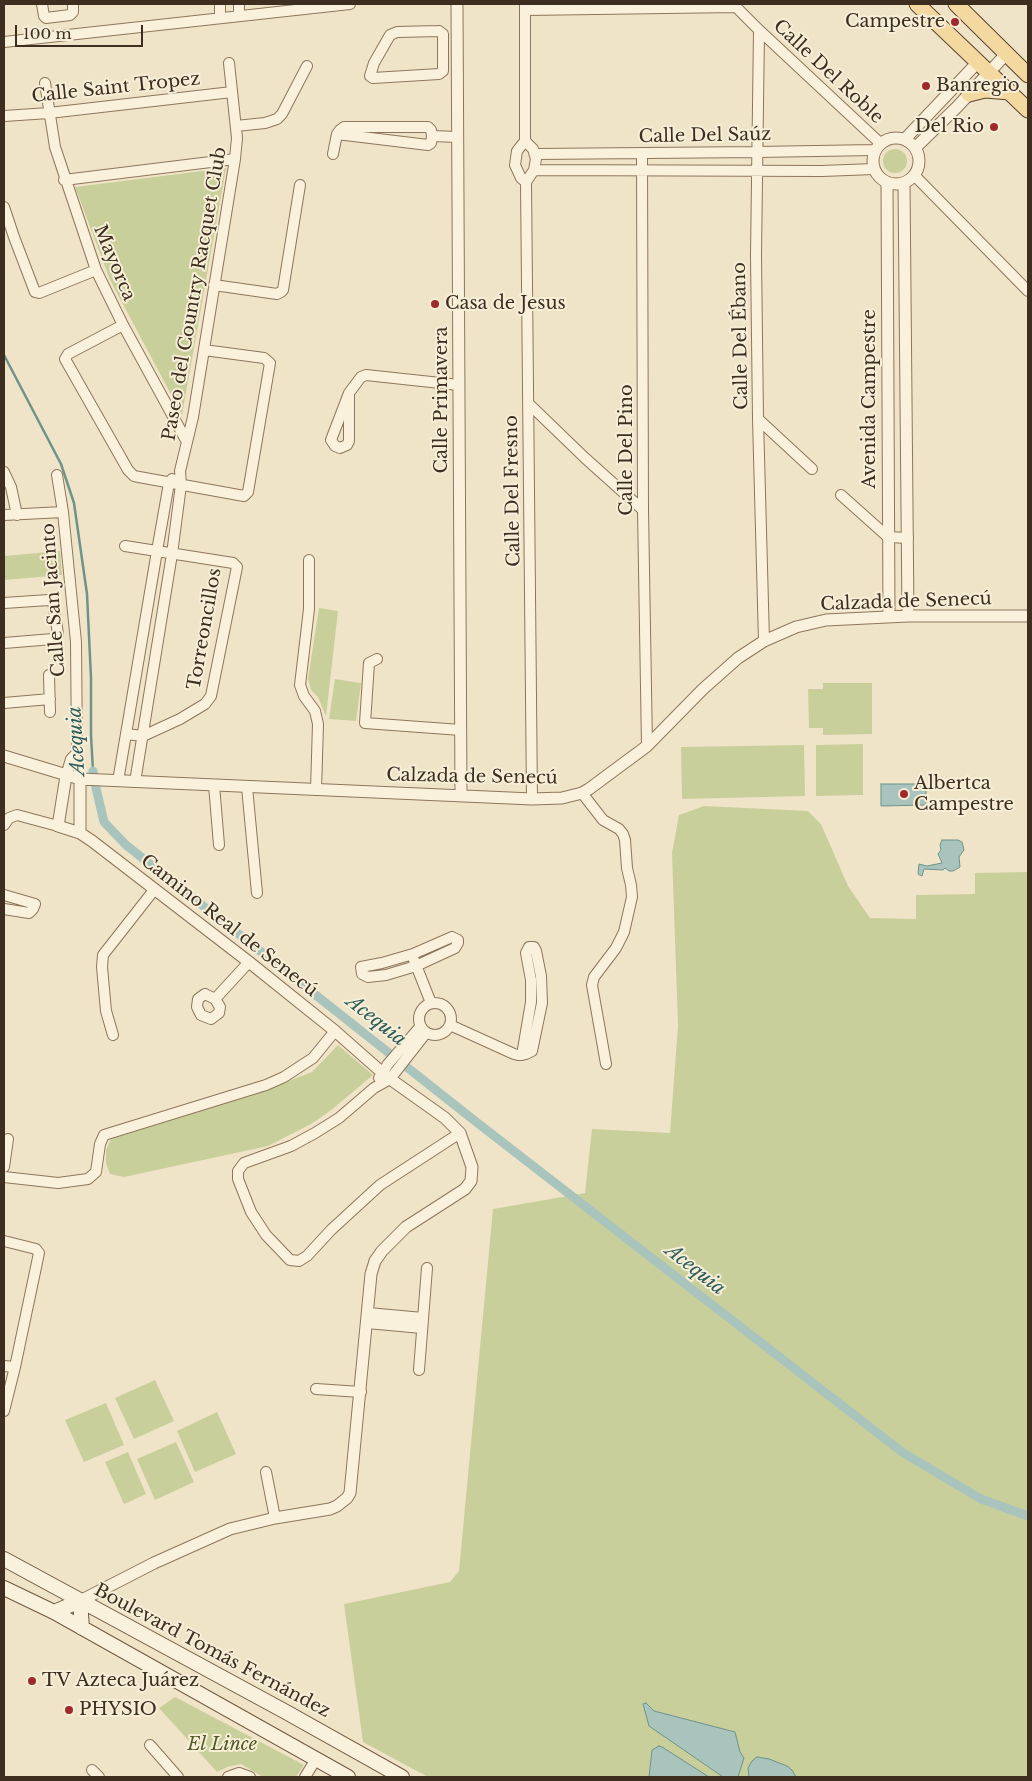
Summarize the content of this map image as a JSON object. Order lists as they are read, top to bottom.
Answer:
{
  "streets": {
    "main road": ["Boulevard Tomás Fernández"],
    "street": [
      "Calle Del Roble",
      "Calle Saint Tropez",
      "Calle Del Saúz",
      "Mayorca",
      "Paseo del Country Racquet Club",
      "Calle Del Ébano",
      "Avenida Campestre",
      "Calle Primavera",
      "Calle Del Pino",
      "Calle Del Fresno",
      "Calle San Jacinto",
      "Calzada de Senecú",
      "Torreoncillos",
      "Camino Real de Senecú"
    ]
  },
  "crossings": [
    ["Calle Del Roble", "Calle Del Saúz"],
    ["Calle Del Roble", "Calle Del Ébano"],
    ["Calle Del Roble", "Avenida Campestre"],
    ["Calle Saint Tropez", "Mayorca"],
    ["Calle Saint Tropez", "Paseo del Country Racquet Club"],
    ["Calle Del Saúz", "Calle Del Ébano"],
    ["Calle Del Saúz", "Avenida Campestre"],
    ["Calle Del Saúz", "Calle Del Pino"],
    ["Mayorca", "Paseo del Country Racquet Club"],
    ["Paseo del Country Racquet Club", "Calzada de Senecú"],
    ["Paseo del Country Racquet Club", "Torreoncillos"],
    ["Calle Del Ébano", "Calzada de Senecú"],
    ["Avenida Campestre", "Calzada de Senecú"],
    ["Calle Primavera", "Calzada de Senecú"],
    ["Calle Del Pino", "Calzada de Senecú"],
    ["Calle Del Fresno", "Calzada de Senecú"],
    ["Calle San Jacinto", "Calzada de Senecú"],
    ["Camino Real de Senecú", "Boulevard Tomás Fernández"]
  ],
  "water": ["Acequia"],
  "parks": ["El Lince"],
  "places": [
    "Campestre",
    "Banregio",
    "Del Rio",
    "Casa de Jesus",
    "Albertca Campestre",
    "TV Azteca Juárez",
    "PHYSIO"
  ],
  "scale_bar": "100 m"
}
